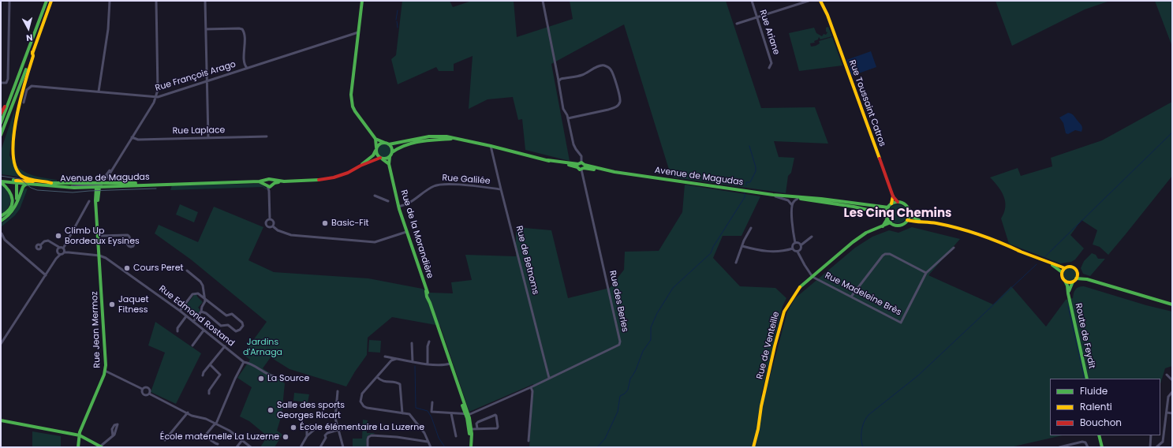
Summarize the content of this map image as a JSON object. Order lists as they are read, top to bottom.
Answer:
{
  "streets": {
    "main road": [
      "Rue Toussaint Catros",
      "Avenue de Magudas",
      "Rue de la Morandière",
      "Rue Jean Mermoz",
      "Route de Feydit",
      "Rue de Venteille"
    ],
    "street": [
      "Rue Ariane",
      "Rue François Arago",
      "Rue Laplace",
      "Rue Galilée",
      "Rue de Betnoms",
      "Rue Madeleine Brès",
      "Rue des Berles",
      "Rue Edmond Rostand"
    ]
  },
  "crossings": [
    ["Rue Toussaint Catros", "Avenue de Magudas"],
    ["Rue Toussaint Catros", "Rue de Venteille"],
    ["Avenue de Magudas", "Rue des Berles"],
    ["Avenue de Magudas", "Rue Jean Mermoz"],
    ["Avenue de Magudas", "Rue de Venteille"],
    ["Rue Galilée", "Rue de la Morandière"],
    ["Rue Galilée", "Rue de Betnoms"],
    ["Rue de la Morandière", "Rue des Berles"],
    ["Rue de Betnoms", "Rue des Berles"],
    ["Rue Madeleine Brès", "Rue de Venteille"],
    ["Rue Edmond Rostand", "Rue Jean Mermoz"]
  ],
  "districts": ["Les Cinq Chemins"],
  "parks": ["Jardins d'Arnaga"],
  "places": [
    "Basic-Fit",
    "Climb Up Bordeaux Eysines",
    "Cours Peret",
    "Jaquet Fitness",
    "La Source",
    "Salle des sports Georges Ricart",
    "École élémentaire La Luzerne",
    "École maternelle La Luzerne"
  ],
  "legend": ["Fluide", "Ralenti", "Bouchon"],
  "north": "bottom"
}
